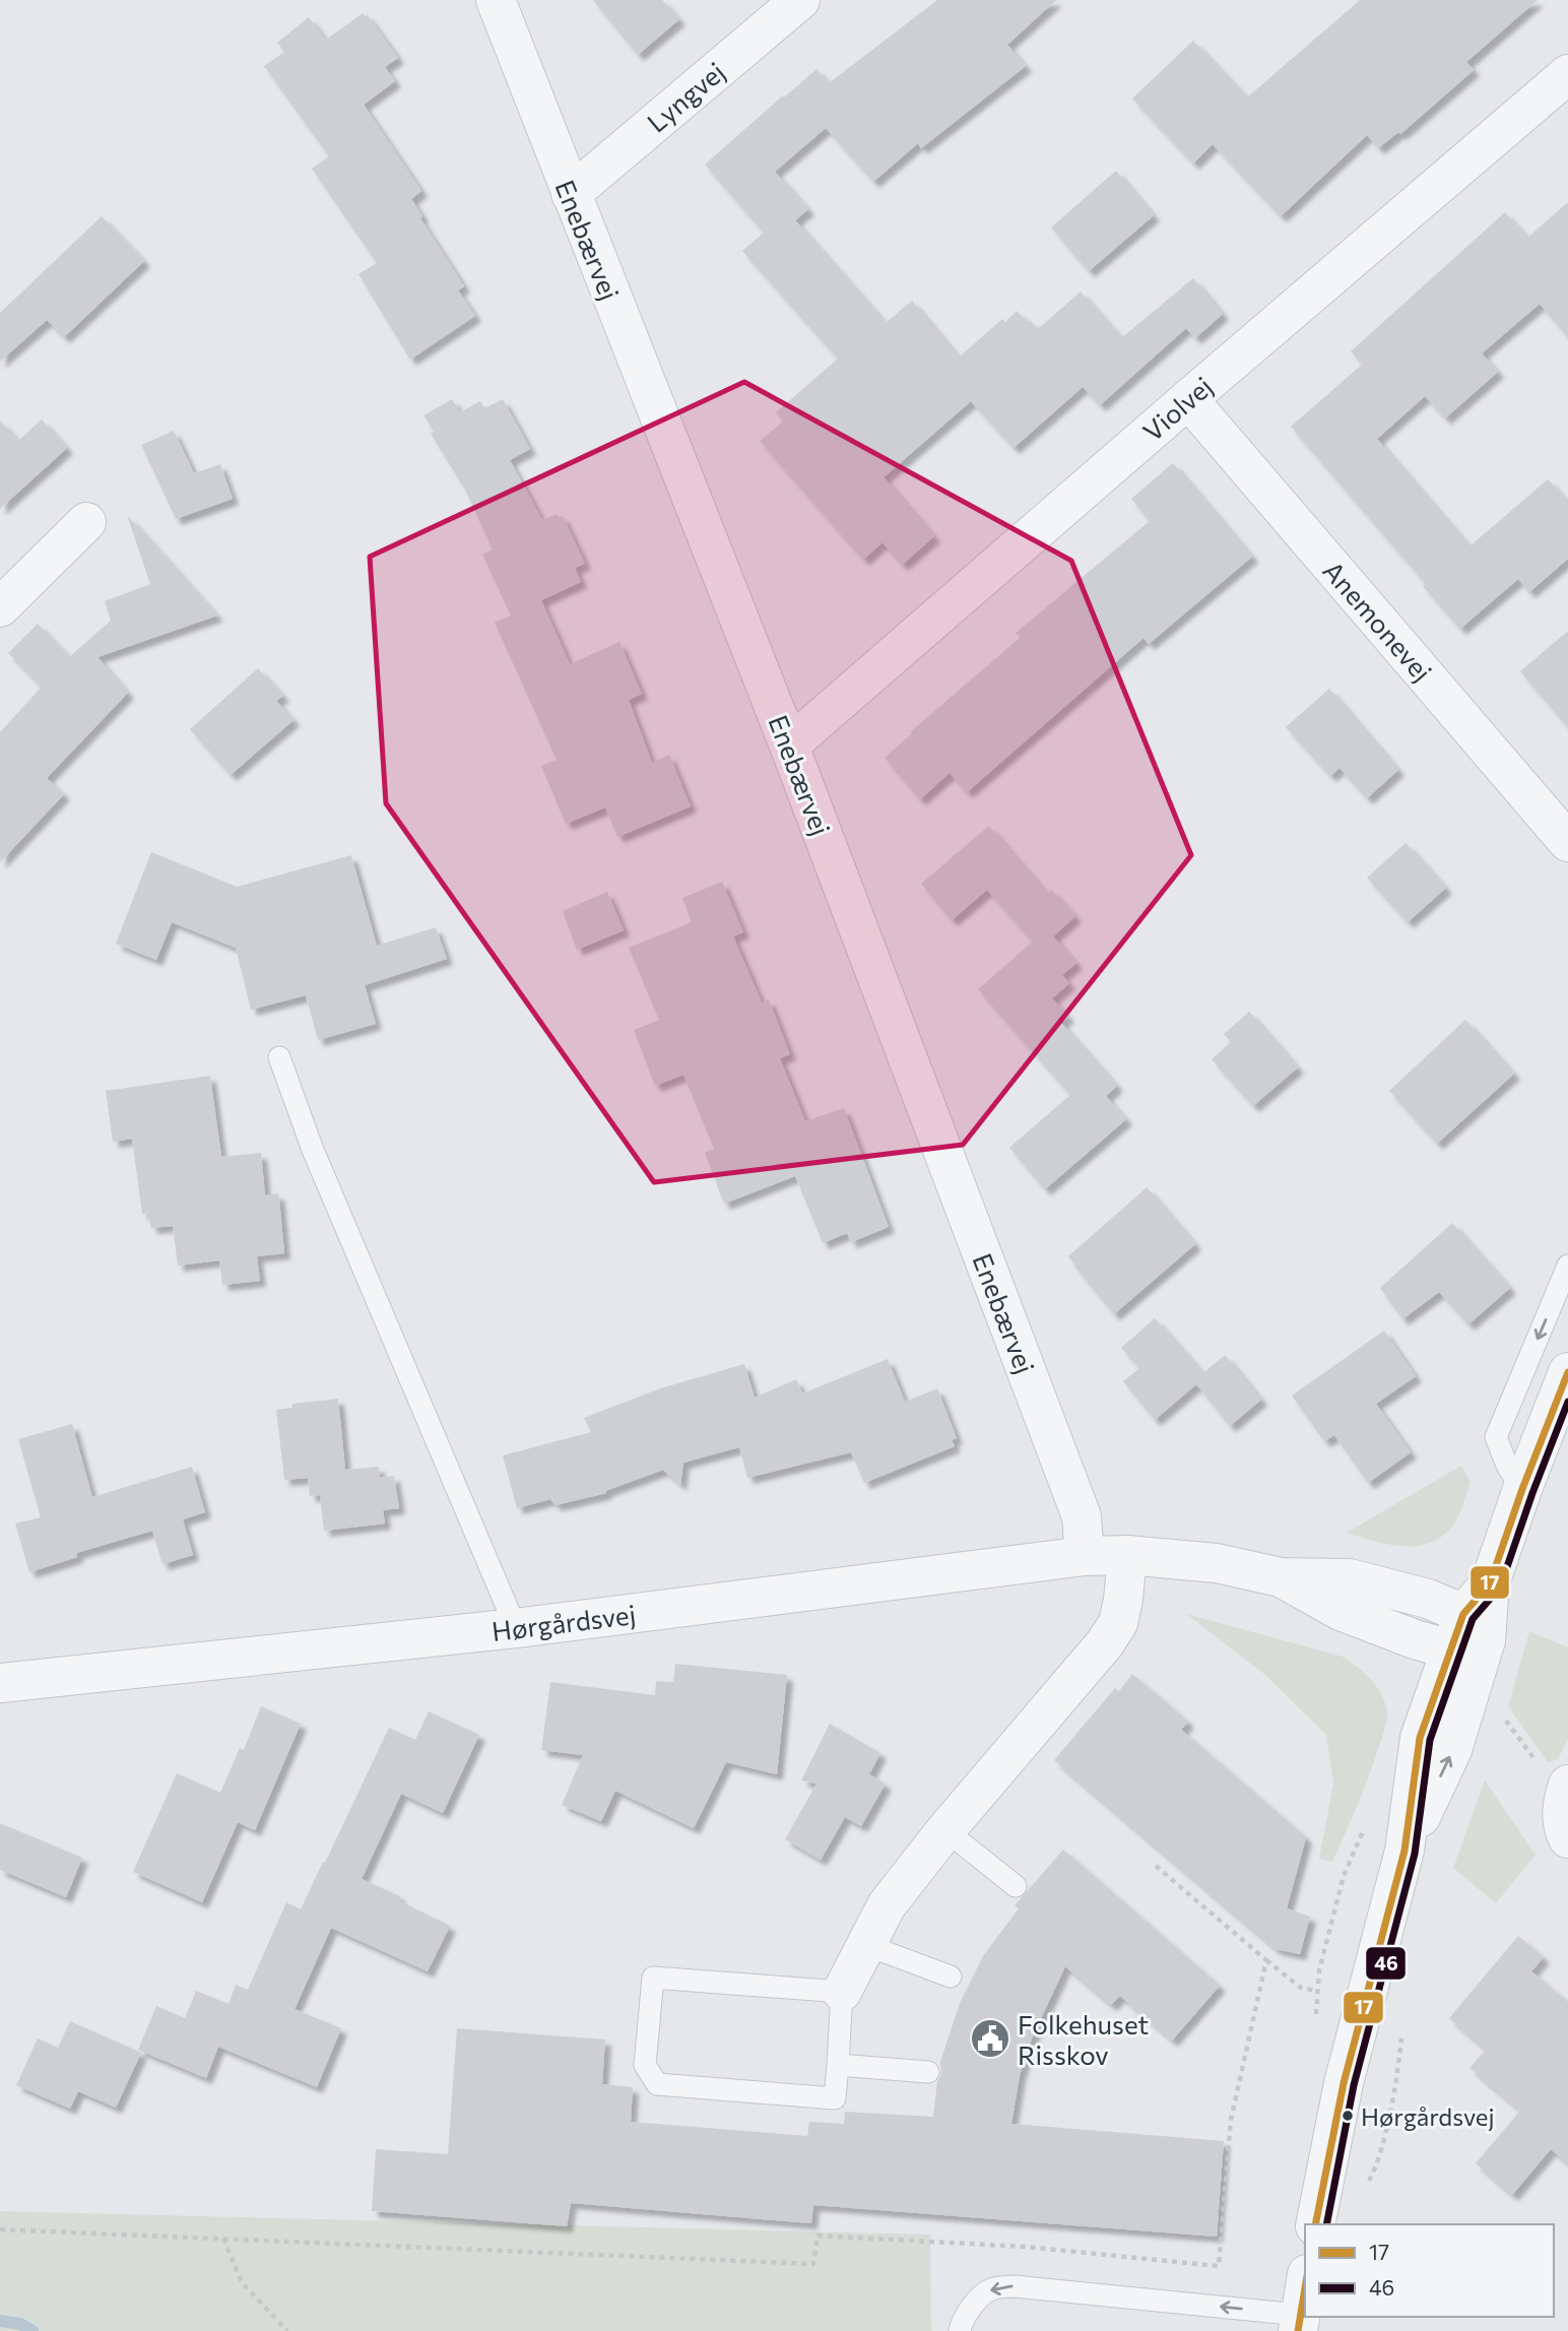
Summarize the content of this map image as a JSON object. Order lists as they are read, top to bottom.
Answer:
{
  "streets": {
    "street": [
      "Lyngvej",
      "Enebærvej",
      "Violvej",
      "Anemonevej",
      "Hørgårdsvej"
    ]
  },
  "crossings": [
    ["Lyngvej", "Enebærvej"],
    ["Enebærvej", "Violvej"],
    ["Enebærvej", "Hørgårdsvej"],
    ["Violvej", "Anemonevej"]
  ],
  "places": {
    "public building": ["Folkehuset Risskov"],
    "other": ["Hørgårdsvej"]
  },
  "lines": ["transit line 17", "transit line 46"],
  "legend": ["17", "46"]
}
